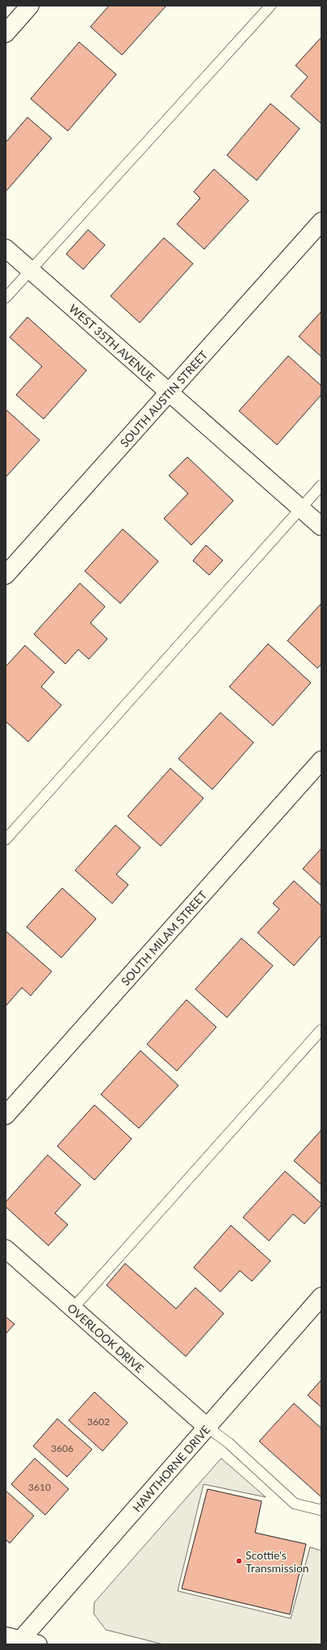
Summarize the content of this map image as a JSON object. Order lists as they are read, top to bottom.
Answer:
{
  "streets": {
    "street": [
      "WEST 35TH AVENUE",
      "SOUTH AUSTIN STREET",
      "SOUTH MILAM STREET",
      "OVERLOOK DRIVE",
      "HAWTHORNE DRIVE"
    ]
  },
  "crossings": [
    ["WEST 35TH AVENUE", "SOUTH AUSTIN STREET"],
    ["OVERLOOK DRIVE", "HAWTHORNE DRIVE"]
  ],
  "places": ["Scottie's Transmission"],
  "house_numbers": ["3602", "3606", "3610"]
}
